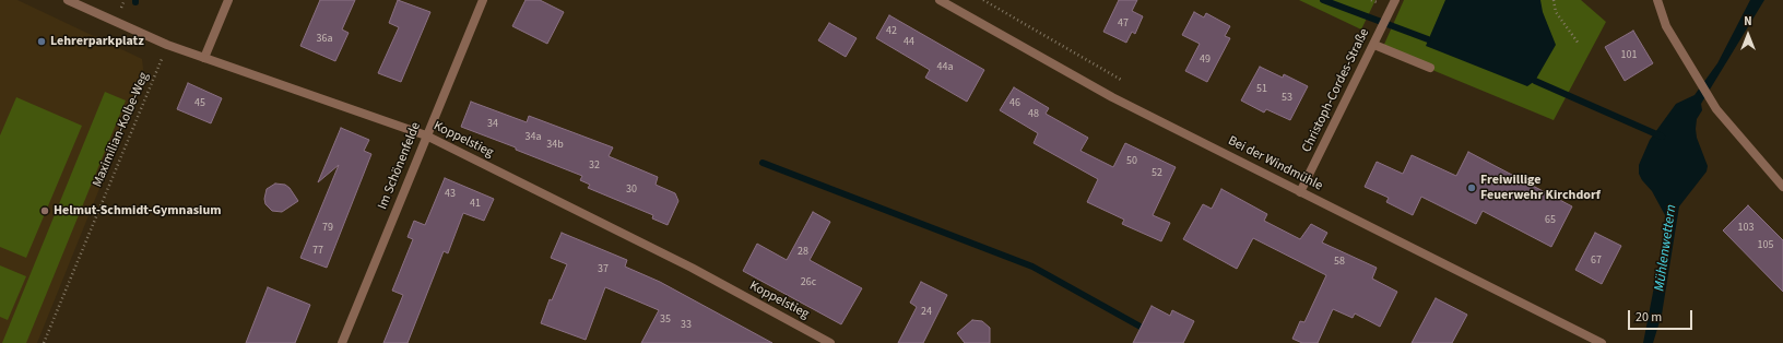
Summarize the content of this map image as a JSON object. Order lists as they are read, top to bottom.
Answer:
{
  "streets": {
    "street": [
      "Christoph-Cordes-Straße",
      "Koppelstieg",
      "Bei der Windmühle",
      "Im Schönenfelde"
    ],
    "path": ["Maximilian-Kolbe-Weg"]
  },
  "crossings": [
    ["Christoph-Cordes-Straße", "Bei der Windmühle"],
    ["Maximilian-Kolbe-Weg", "Koppelstieg"],
    ["Koppelstieg", "Im Schönenfelde"]
  ],
  "water": ["Mühlenwettern"],
  "places": ["Lehrerparkplatz", "Freiwillige Feuerwehr Kirchdorf", "Helmut-Schmidt-Gymnasium"],
  "house_numbers": [
    "47",
    "42",
    "36a",
    "44",
    "101",
    "49",
    "44a",
    "51",
    "53",
    "45",
    "46",
    "48",
    "34",
    "34a",
    "34b",
    "50",
    "32",
    "52",
    "30",
    "43",
    "41",
    "65",
    "79",
    "103",
    "105",
    "77",
    "28",
    "67",
    "58",
    "37",
    "26c",
    "24",
    "35",
    "33"
  ],
  "scale_bar": "20 m",
  "north": "top"
}
